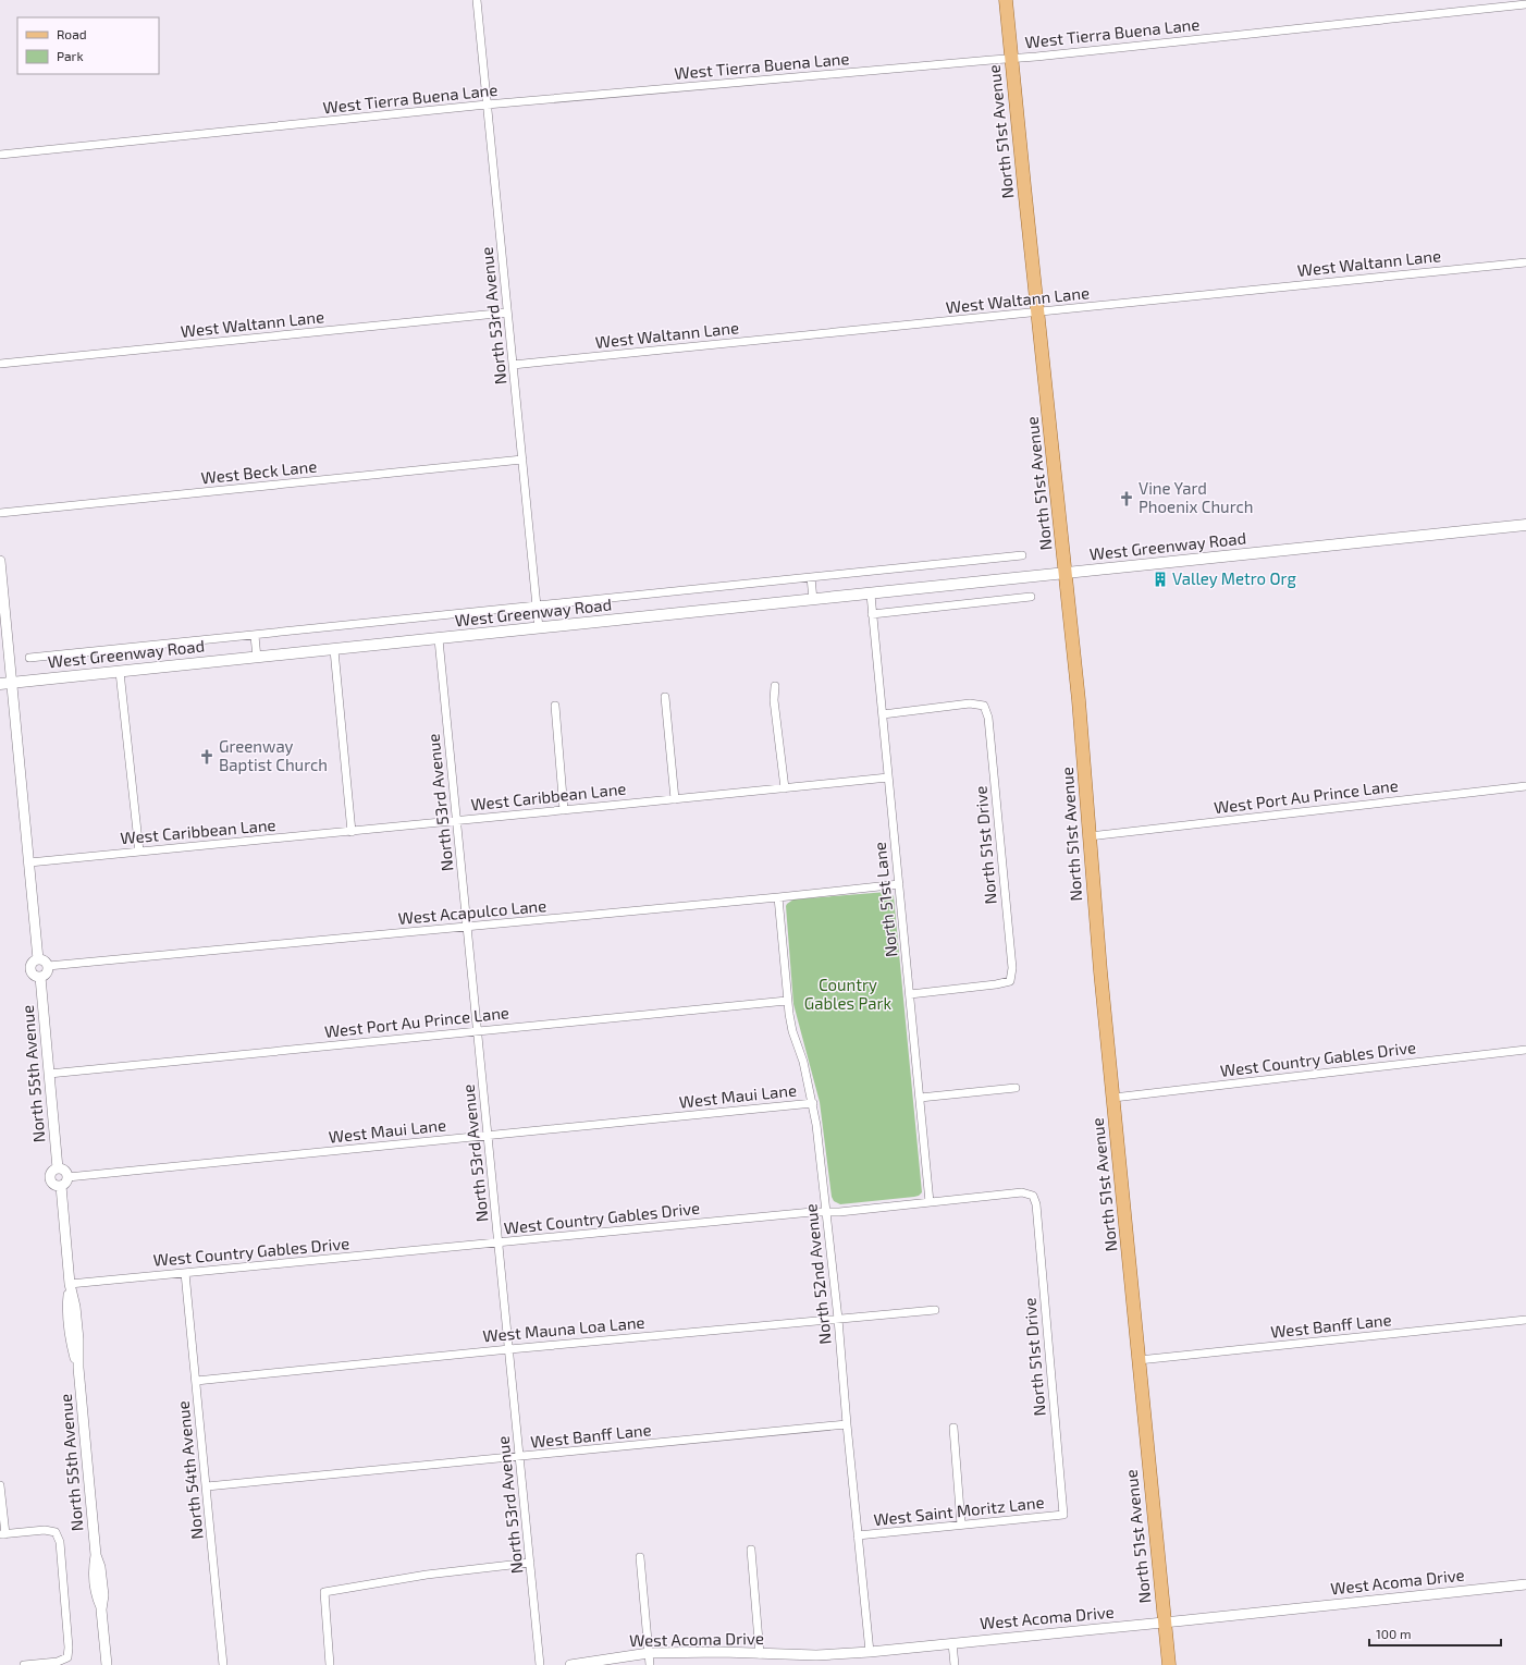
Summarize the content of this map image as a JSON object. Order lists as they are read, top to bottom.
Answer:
{
  "streets": {
    "main road": ["North 51st Avenue", "West Greenway Road"],
    "street": [
      "West Tierra Buena Lane",
      "West Waltann Lane",
      "North 53rd Avenue",
      "West Beck Lane",
      "West Caribbean Lane",
      "West Port Au Prince Lane",
      "North 51st Drive",
      "North 51st Lane",
      "West Acapulco Lane",
      "West Country Gables Drive",
      "North 55th Avenue",
      "West Maui Lane",
      "North 52nd Avenue",
      "West Banff Lane",
      "West Mauna Loa Lane",
      "North 54th Avenue",
      "West Saint Moritz Lane",
      "West Acoma Drive"
    ]
  },
  "crossings": [
    ["West Tierra Buena Lane", "North 51st Avenue"],
    ["West Tierra Buena Lane", "North 53rd Avenue"],
    ["North 51st Avenue", "West Waltann Lane"],
    ["North 51st Avenue", "West Greenway Road"],
    ["North 51st Avenue", "West Port Au Prince Lane"],
    ["North 51st Avenue", "West Country Gables Drive"],
    ["North 51st Avenue", "West Banff Lane"],
    ["North 51st Avenue", "West Acoma Drive"],
    ["West Waltann Lane", "North 53rd Avenue"],
    ["North 53rd Avenue", "West Beck Lane"],
    ["North 53rd Avenue", "West Greenway Road"],
    ["North 53rd Avenue", "West Caribbean Lane"],
    ["North 53rd Avenue", "West Port Au Prince Lane"],
    ["North 53rd Avenue", "West Acapulco Lane"],
    ["North 53rd Avenue", "West Country Gables Drive"],
    ["North 53rd Avenue", "West Maui Lane"],
    ["North 53rd Avenue", "West Banff Lane"],
    ["North 53rd Avenue", "West Mauna Loa Lane"],
    ["West Greenway Road", "North 51st Lane"],
    ["West Greenway Road", "North 55th Avenue"],
    ["West Caribbean Lane", "North 51st Lane"],
    ["West Caribbean Lane", "North 55th Avenue"],
    ["West Port Au Prince Lane", "North 55th Avenue"],
    ["West Port Au Prince Lane", "North 52nd Avenue"],
    ["North 51st Drive", "North 51st Lane"],
    ["North 51st Drive", "West Country Gables Drive"],
    ["North 51st Drive", "West Saint Moritz Lane"],
    ["North 51st Lane", "West Acapulco Lane"],
    ["North 51st Lane", "West Country Gables Drive"],
    ["West Acapulco Lane", "North 55th Avenue"],
    ["West Acapulco Lane", "North 52nd Avenue"],
    ["West Country Gables Drive", "North 55th Avenue"],
    ["West Country Gables Drive", "North 52nd Avenue"],
    ["West Country Gables Drive", "North 54th Avenue"],
    ["North 55th Avenue", "West Maui Lane"],
    ["West Maui Lane", "North 52nd Avenue"],
    ["North 52nd Avenue", "West Banff Lane"],
    ["North 52nd Avenue", "West Mauna Loa Lane"],
    ["North 52nd Avenue", "West Saint Moritz Lane"],
    ["North 52nd Avenue", "West Acoma Drive"],
    ["West Banff Lane", "North 54th Avenue"],
    ["West Mauna Loa Lane", "North 54th Avenue"]
  ],
  "parks": ["Country Gables Park"],
  "places": {
    "church": ["Vine Yard Phoenix Church", "Greenway Baptist Church"],
    "building": ["Valley Metro Org"]
  },
  "legend": ["Road", "Park"],
  "scale_bar": "100 m"
}
